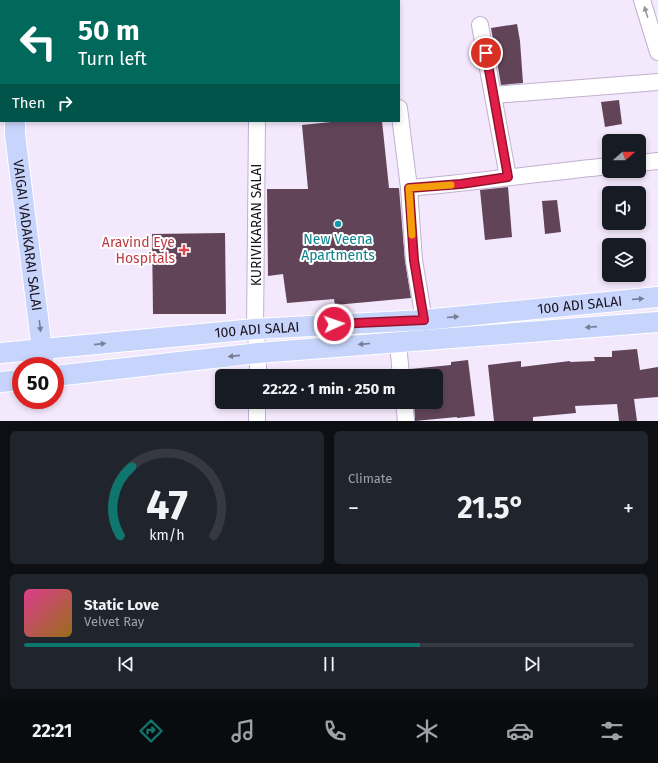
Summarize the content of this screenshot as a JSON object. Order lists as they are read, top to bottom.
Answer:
{
  "streets": {
    "main road": ["VAIGAI VADAKARAI SALAI", "100 ADI SALAI"],
    "street": ["KURIVIKARAN SALAI"]
  },
  "crossings": [
    ["KURIVIKARAN SALAI", "100 ADI SALAI"]
  ],
  "one_way": ["VAIGAI VADAKARAI SALAI"],
  "places": {
    "other": ["New Veena Apartments"],
    "health": ["Aravind Eye Hospitals"]
  },
  "north": "right",
  "page": {
    "turn": ["50 m", "Turn left"],
    "then": "Then",
    "limit": "50",
    "trip": "22:22 · 1 min · 250 m",
    "tile": "Climate",
    "heat": ["−", "21.5°", "+"],
    "song": ["Static Love", "Velvet Ray"],
    "tabs": "22:21",
    "gauge": ["47", "km/h"]
  }
}
